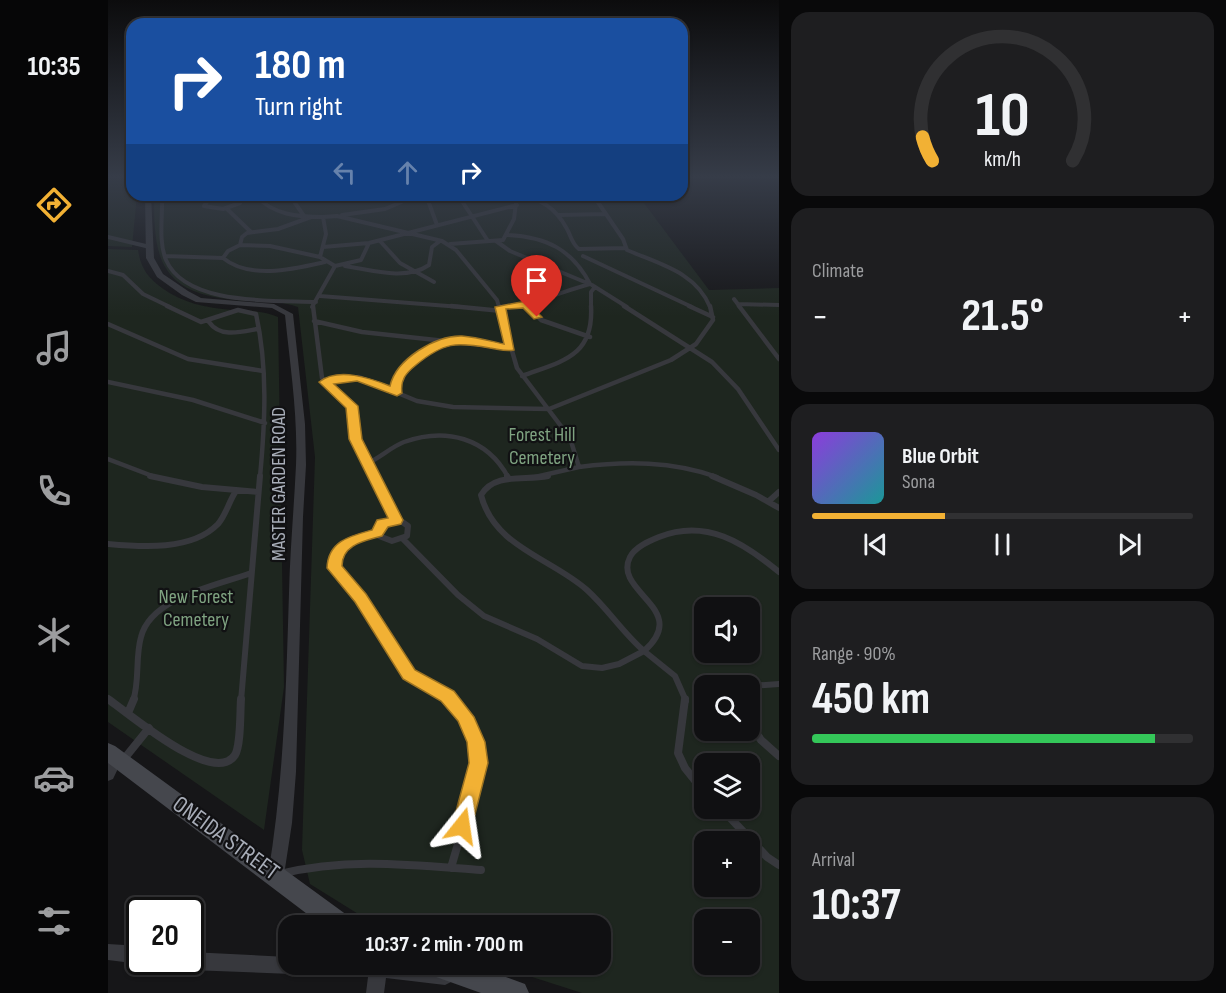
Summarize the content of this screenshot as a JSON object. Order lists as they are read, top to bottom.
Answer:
{
  "streets": {
    "street": ["MASTER GARDEN ROAD", "ONEIDA STREET"]
  },
  "crossings": [
    ["MASTER GARDEN ROAD", "ONEIDA STREET"]
  ],
  "parks": ["Forest Hill Cemetery", "New Forest Cemetery"],
  "page": {
    "tabs": "10:35",
    "turn": ["180 m", "Turn right"],
    "tile": [
      "Climate",
      ["Range · 90%", "450 km"],
      ["Arrival", "10:37"]
    ],
    "heat": ["−", "21.5°", "+"],
    "song": ["Blue Orbit", "Sona"],
    "map_buttons": ["+", "−"],
    "limit": "20",
    "trip": "10:37 · 2 min · 700 m",
    "gauge": ["10", "km/h"]
  }
}
